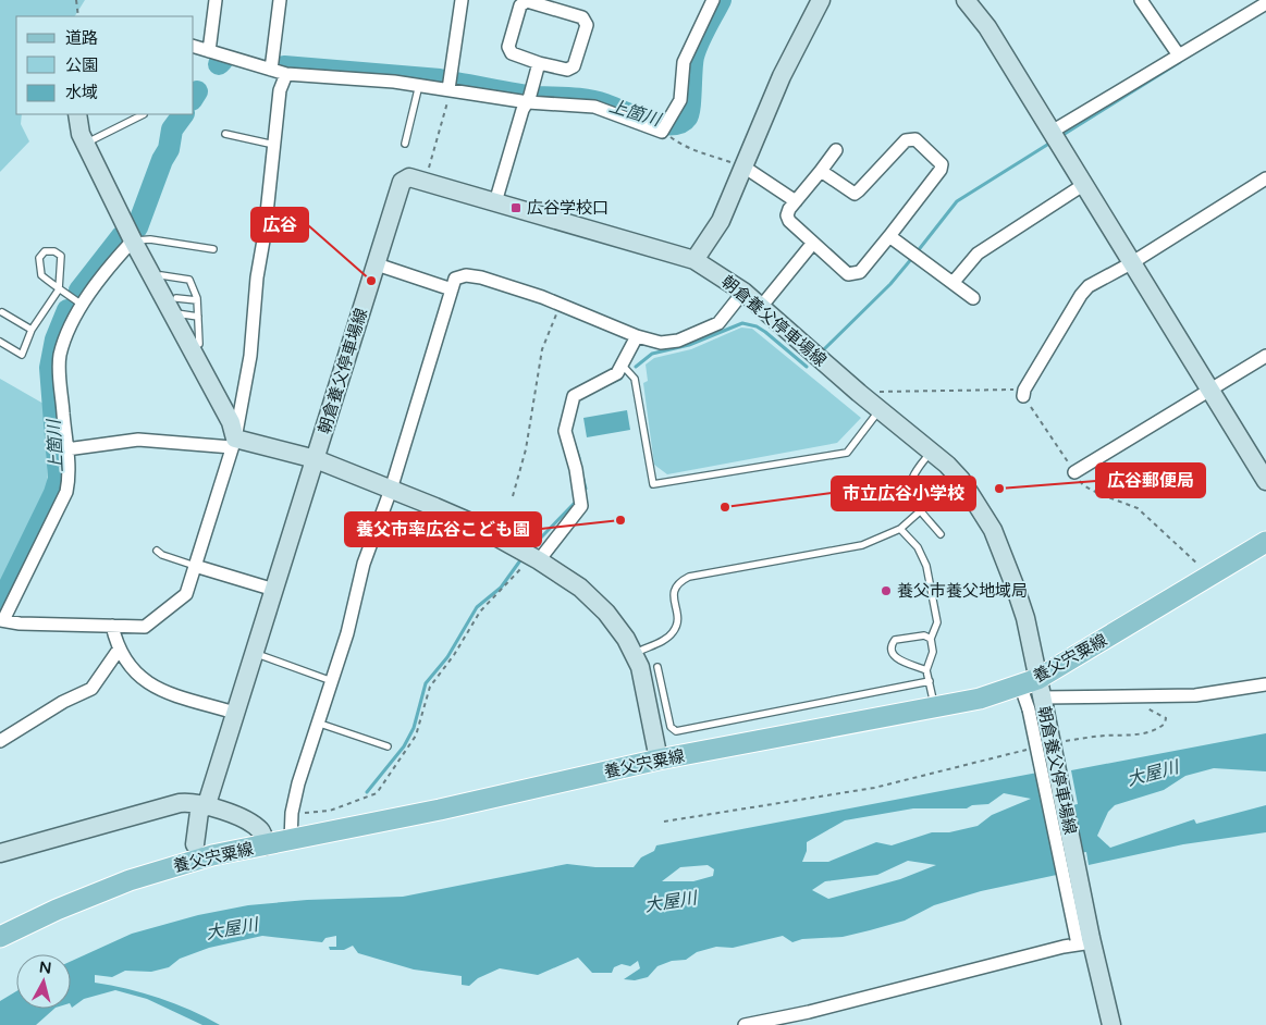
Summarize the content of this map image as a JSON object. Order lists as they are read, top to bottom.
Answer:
{
  "streets": {
    "main road": ["養父宍粟線"],
    "street": ["朝倉養父停車場線"]
  },
  "crossings": [
    ["朝倉養父停車場線", "養父宍粟線"]
  ],
  "water": ["上箇川", "大屋川"],
  "places": {
    "transit": ["広谷学校口"],
    "other": [
      "広谷",
      "広谷郵便局",
      "市立広谷小学校",
      "養父市率広谷こども園",
      "養父市養父地域局"
    ]
  },
  "legend": ["道路", "公園", "水域"],
  "north": "top"
}
